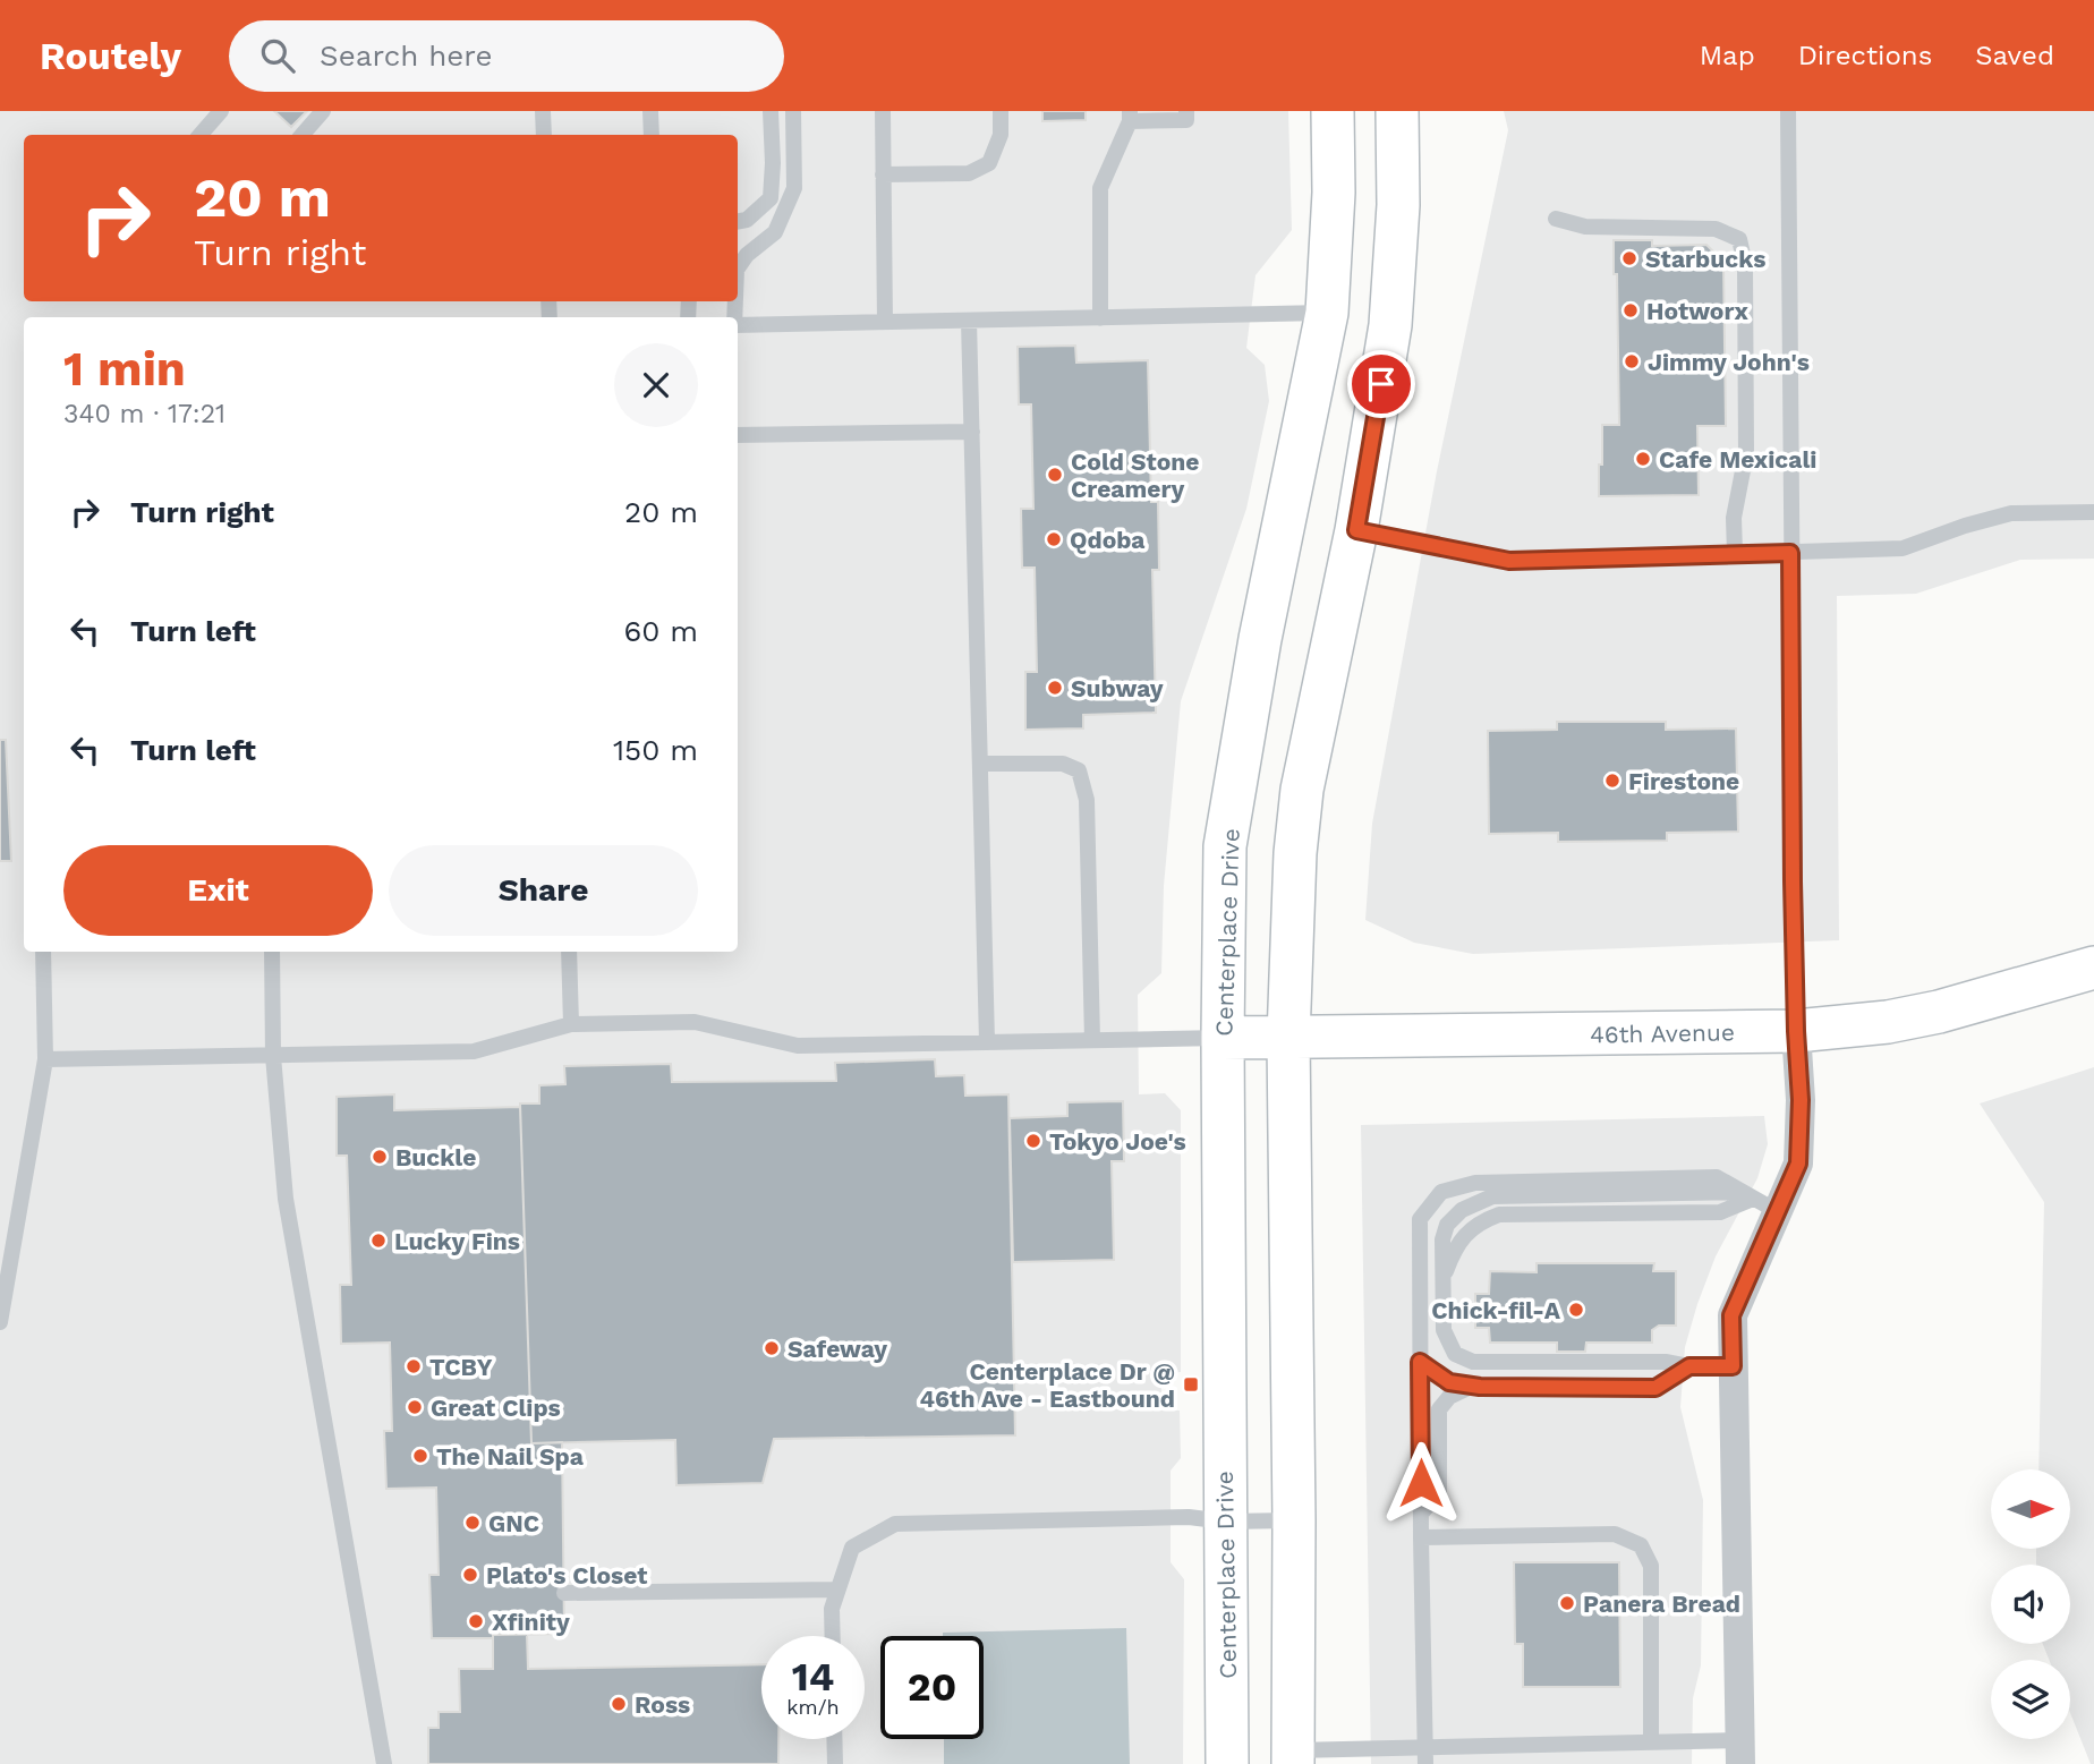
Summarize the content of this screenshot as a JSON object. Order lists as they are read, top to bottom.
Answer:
{
  "streets": {
    "street": ["Centerplace Drive", "46th Avenue"]
  },
  "crossings": [
    ["Centerplace Drive", "46th Avenue"]
  ],
  "places": {
    "other": [
      "Starbucks",
      "Hotworx",
      "Jimmy John's",
      "Cafe Mexicali",
      "Cold Stone Creamery",
      "Qdoba",
      "Subway",
      "Firestone",
      "Tokyo Joe's",
      "Buckle",
      "Lucky Fins",
      "Chick-fil-A",
      "Safeway",
      "TCBY",
      "Great Clips",
      "The Nail Spa",
      "GNC",
      "Plato's Closet",
      "Panera Bread",
      "Xfinity",
      "Ross"
    ],
    "transit": ["Centerplace Dr @ 46th Ave - Eastbound"]
  },
  "north": "right",
  "page": {
    "header": "Routely",
    "search": "Search here",
    "nav": ["Map", "Directions", "Saved"],
    "turn": ["20 m", "Turn right"],
    "heading": ["1 min", "340 m · 17:21"],
    "list": [
      {
        "name": "Turn right",
        "value": "20 m"
      },
      {
        "name": "Turn left",
        "value": "60 m"
      },
      {
        "name": "Turn left",
        "value": "150 m"
      }
    ],
    "buttons": ["Exit", "Share"],
    "speed": "14 km/h",
    "limit": "20"
  }
}
